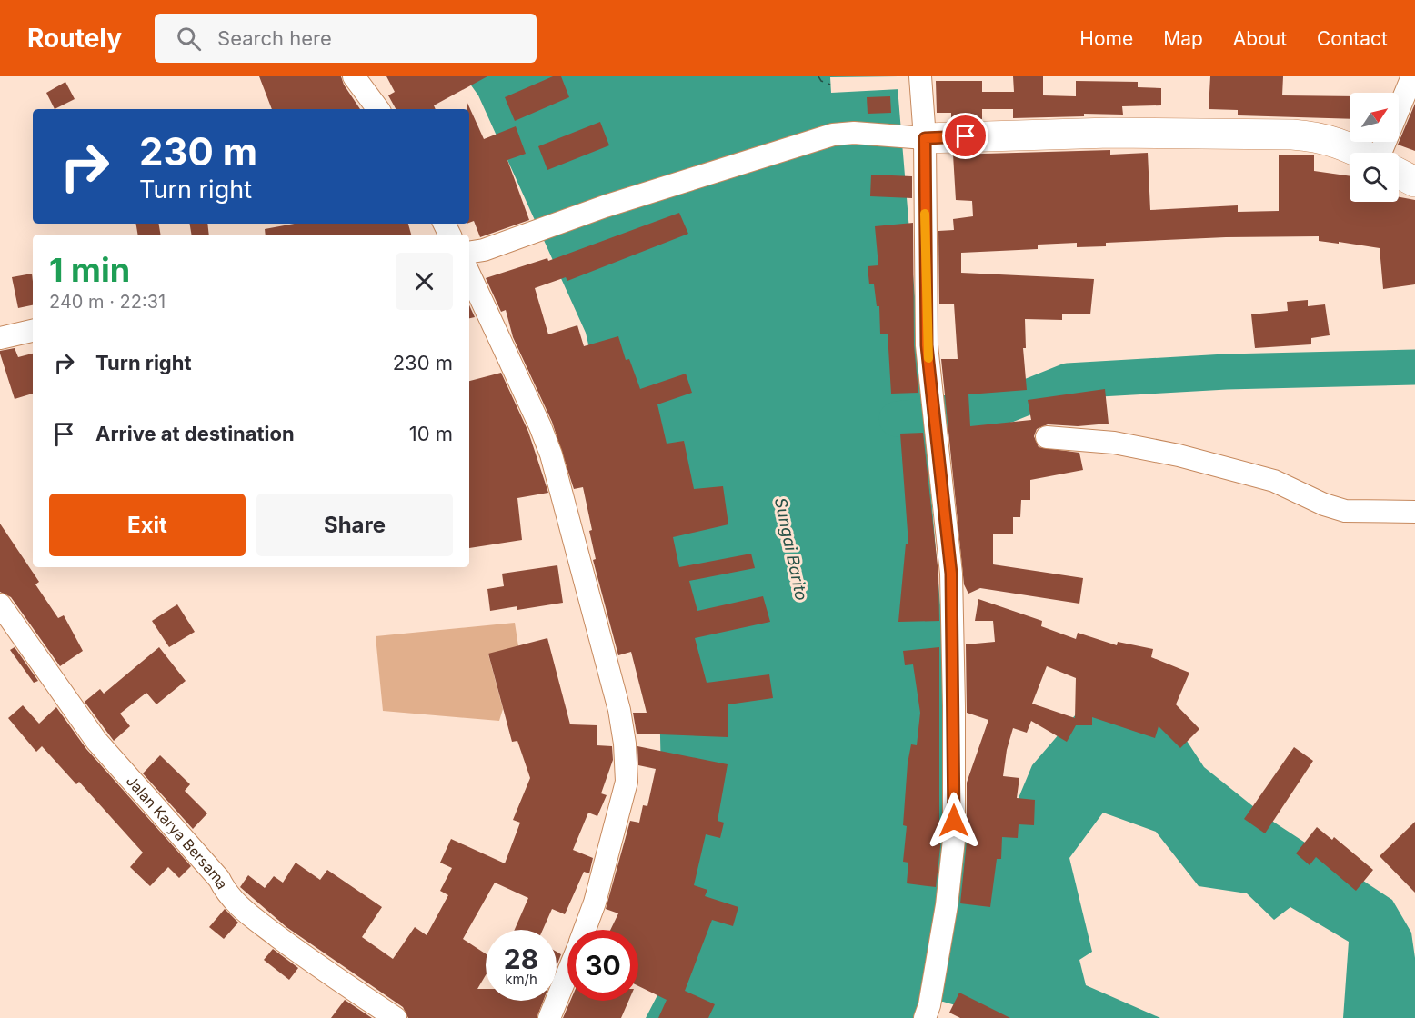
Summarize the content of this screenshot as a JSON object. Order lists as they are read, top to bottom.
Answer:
{
  "streets": {
    "street": ["Jalan Karya Bersama"]
  },
  "water": ["Sungai Barito"],
  "north": "top right",
  "page": {
    "header": "Routely",
    "search": "Search here",
    "nav": [
      "Home",
      "Map",
      "About",
      "Contact"
    ],
    "turn": ["230 m", "Turn right"],
    "heading": ["1 min", "240 m · 22:31"],
    "list": [
      {
        "name": "Turn right",
        "value": "230 m"
      },
      {
        "name": "Arrive at destination",
        "value": "10 m"
      }
    ],
    "buttons": ["Exit", "Share"],
    "speed": "28 km/h",
    "limit": "30"
  }
}
